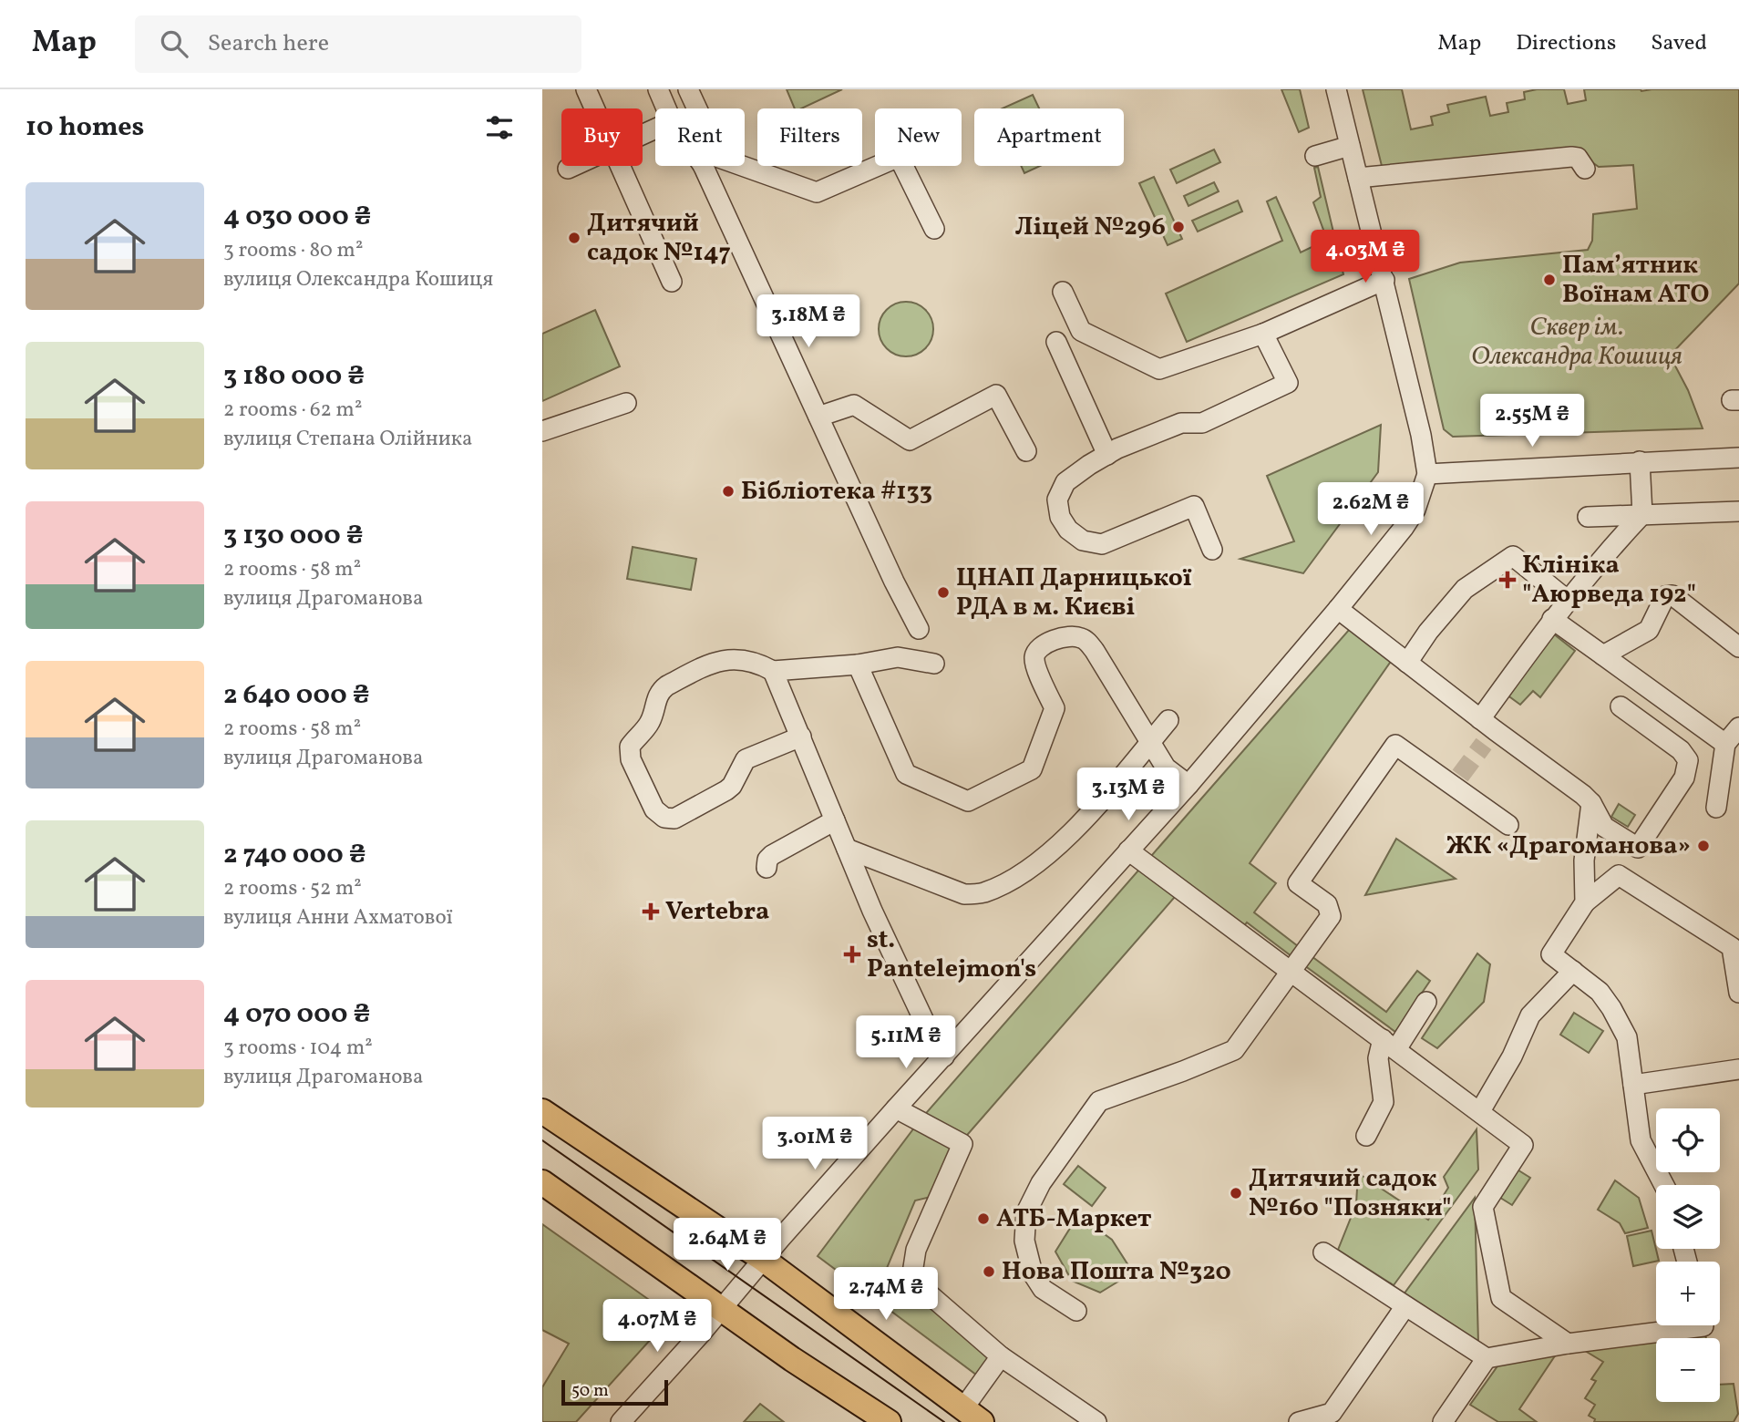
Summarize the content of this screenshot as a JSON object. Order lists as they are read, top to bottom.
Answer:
{
  "parks": ["Сквер ім. Олександра Кошиця"],
  "places": {
    "other": [
      "Ліцей №296",
      "Дитячий садок №147",
      "Пам’ятник Воїнам АТО",
      "Бібліотека #133",
      "ЦНАП Дарницької РДА в м. Києві",
      "ЖК «Драгоманова»",
      "Дитячий садок №160 \"Позняки\"",
      "АТБ-Маркет",
      "Нова Пошта №320"
    ],
    "health": ["Клініка \"Аюрведа 192\"", "Vertebra", "st. Pantelejmon's"]
  },
  "scale_bar": "50 m",
  "page": {
    "header": "Map",
    "search": "Search here",
    "nav": ["Map", "Directions", "Saved"],
    "heading": "10 homes",
    "chip": [
      "Buy",
      "Rent",
      "Filters",
      "New",
      "Apartment"
    ],
    "list": [
      {
        "name": "4 030 000 ₴",
        "note": "3 rooms · 80 m² · вулиця Олександра Кошиця"
      },
      {
        "name": "3 180 000 ₴",
        "note": "2 rooms · 62 m² · вулиця Степана Олійника"
      },
      {
        "name": "3 130 000 ₴",
        "note": "2 rooms · 58 m² · вулиця Драгоманова"
      },
      {
        "name": "2 640 000 ₴",
        "note": "2 rooms · 58 m² · вулиця Драгоманова"
      },
      {
        "name": "2 740 000 ₴",
        "note": "2 rooms · 52 m² · вулиця Анни Ахматової"
      },
      {
        "name": "4 070 000 ₴",
        "note": "3 rooms · 104 m² · вулиця Драгоманова"
      }
    ],
    "price": [
      "4.03M ₴",
      "3.18M ₴",
      "2.55M ₴",
      "2.62M ₴",
      "3.13M ₴",
      "5.11M ₴",
      "3.01M ₴",
      "2.64M ₴",
      "2.74M ₴",
      "4.07M ₴"
    ],
    "map_buttons": ["+", "−"],
    "scale": "50 m"
  }
}
